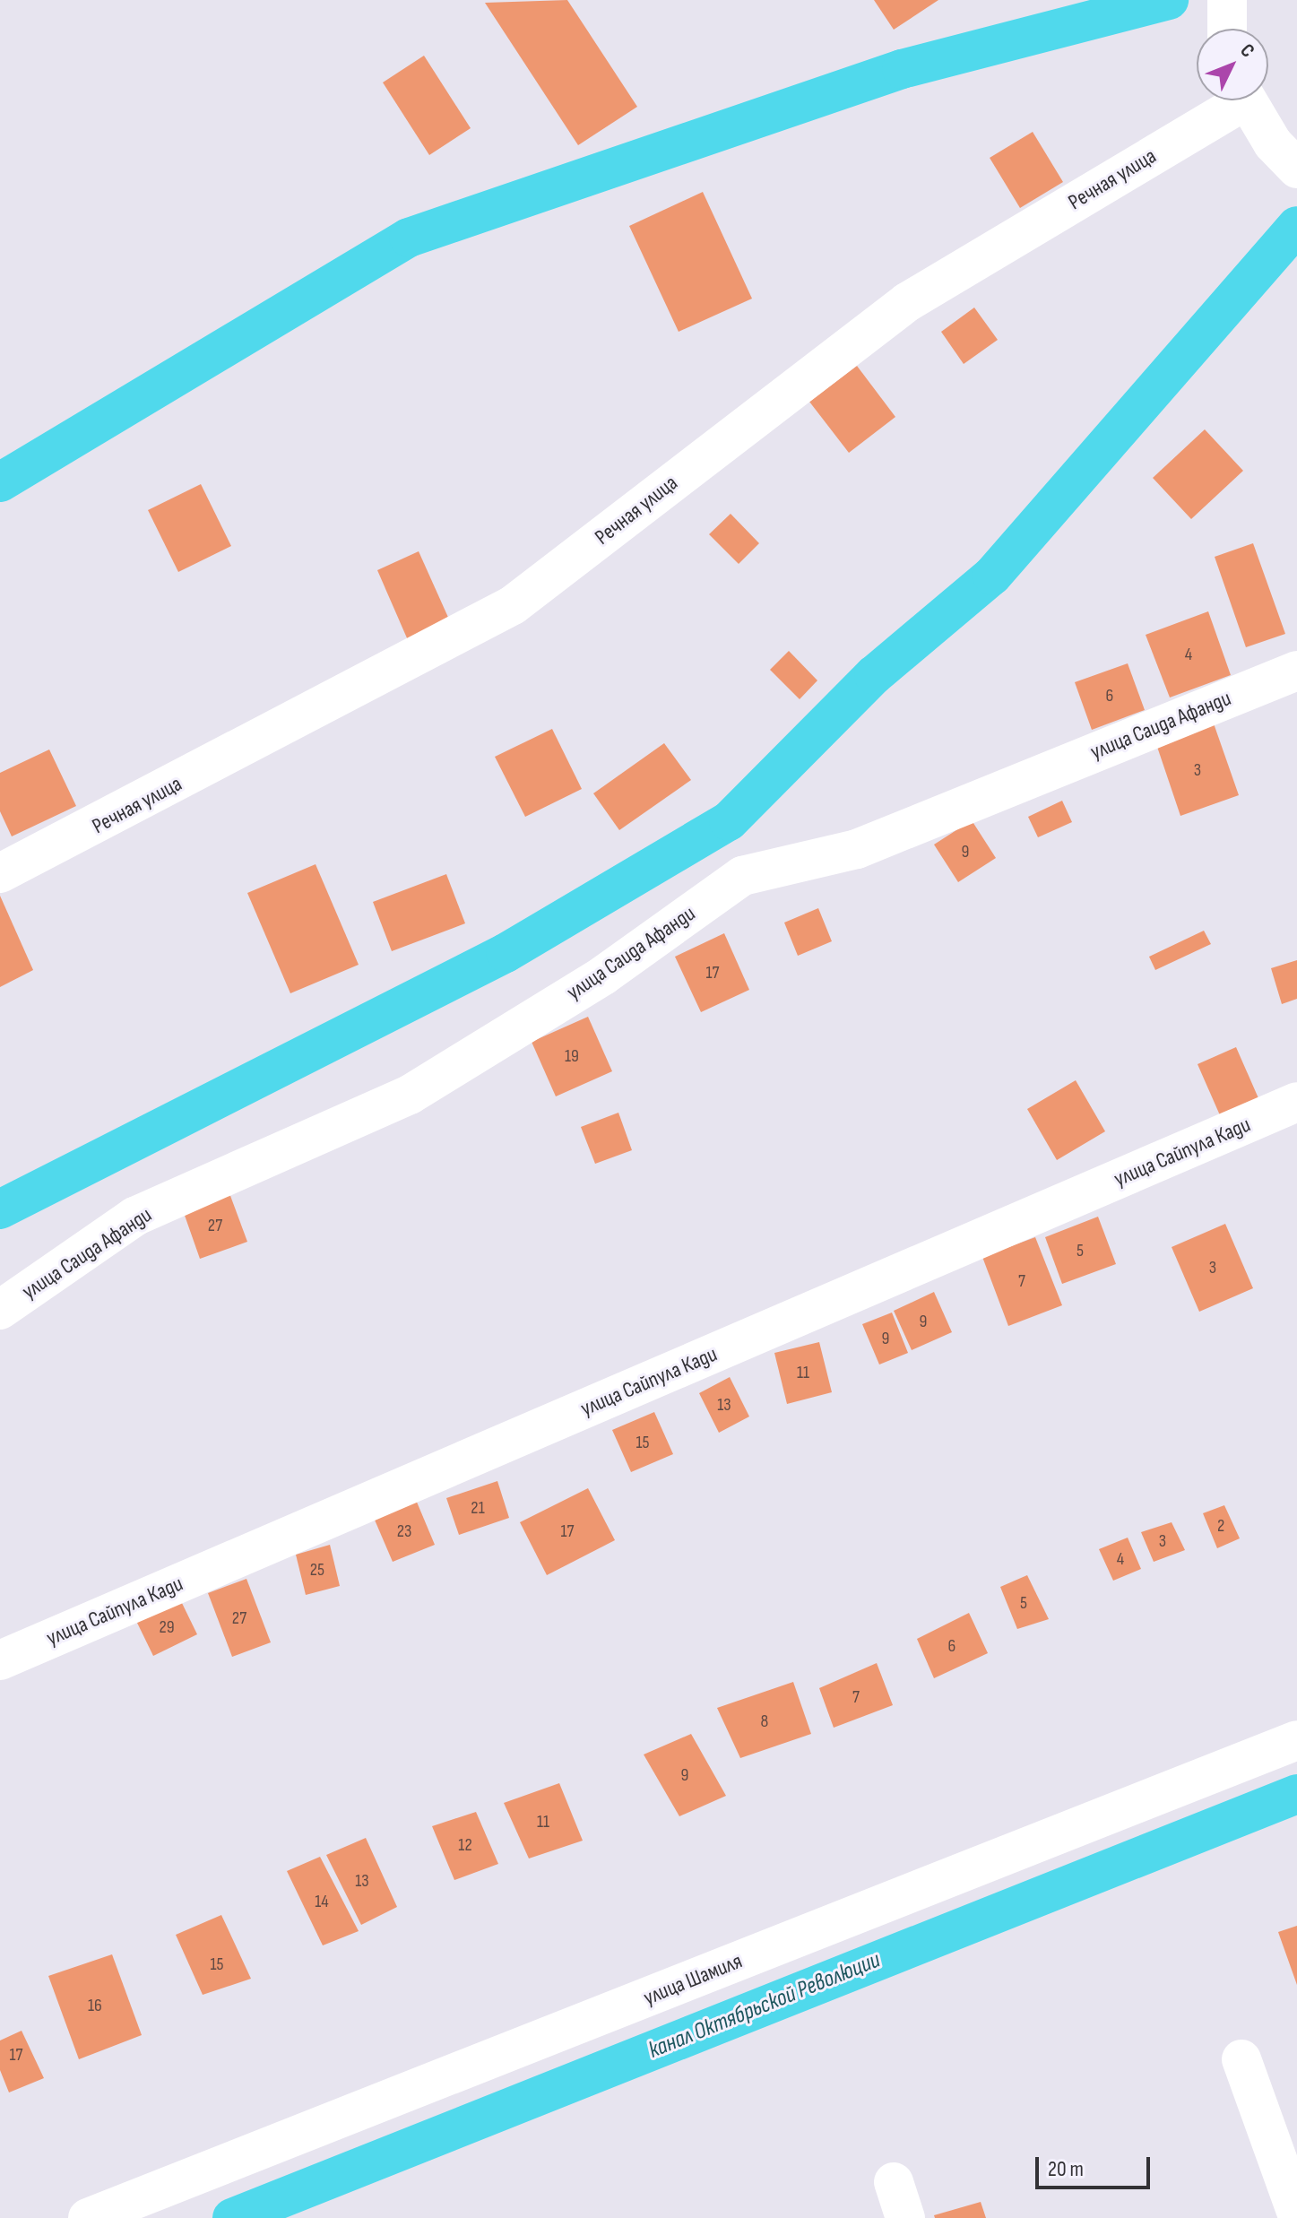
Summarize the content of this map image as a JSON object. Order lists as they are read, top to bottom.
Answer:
{
  "streets": {
    "street": [
      "Речная улица",
      "улица Саида Афанди",
      "улица Сайпула Кади",
      "улица Шамиля"
    ]
  },
  "water": ["канал Октябрьской Революции"],
  "house_numbers": [
    "4",
    "6",
    "3",
    "9",
    "17",
    "19",
    "27",
    "5",
    "3",
    "7",
    "9",
    "9",
    "11",
    "13",
    "15",
    "21",
    "2",
    "23",
    "17",
    "3",
    "4",
    "25",
    "5",
    "27",
    "29",
    "6",
    "7",
    "8",
    "9",
    "11",
    "12",
    "13",
    "14",
    "15",
    "16",
    "17"
  ],
  "scale_bar": "20 m",
  "north": "top right"
}
